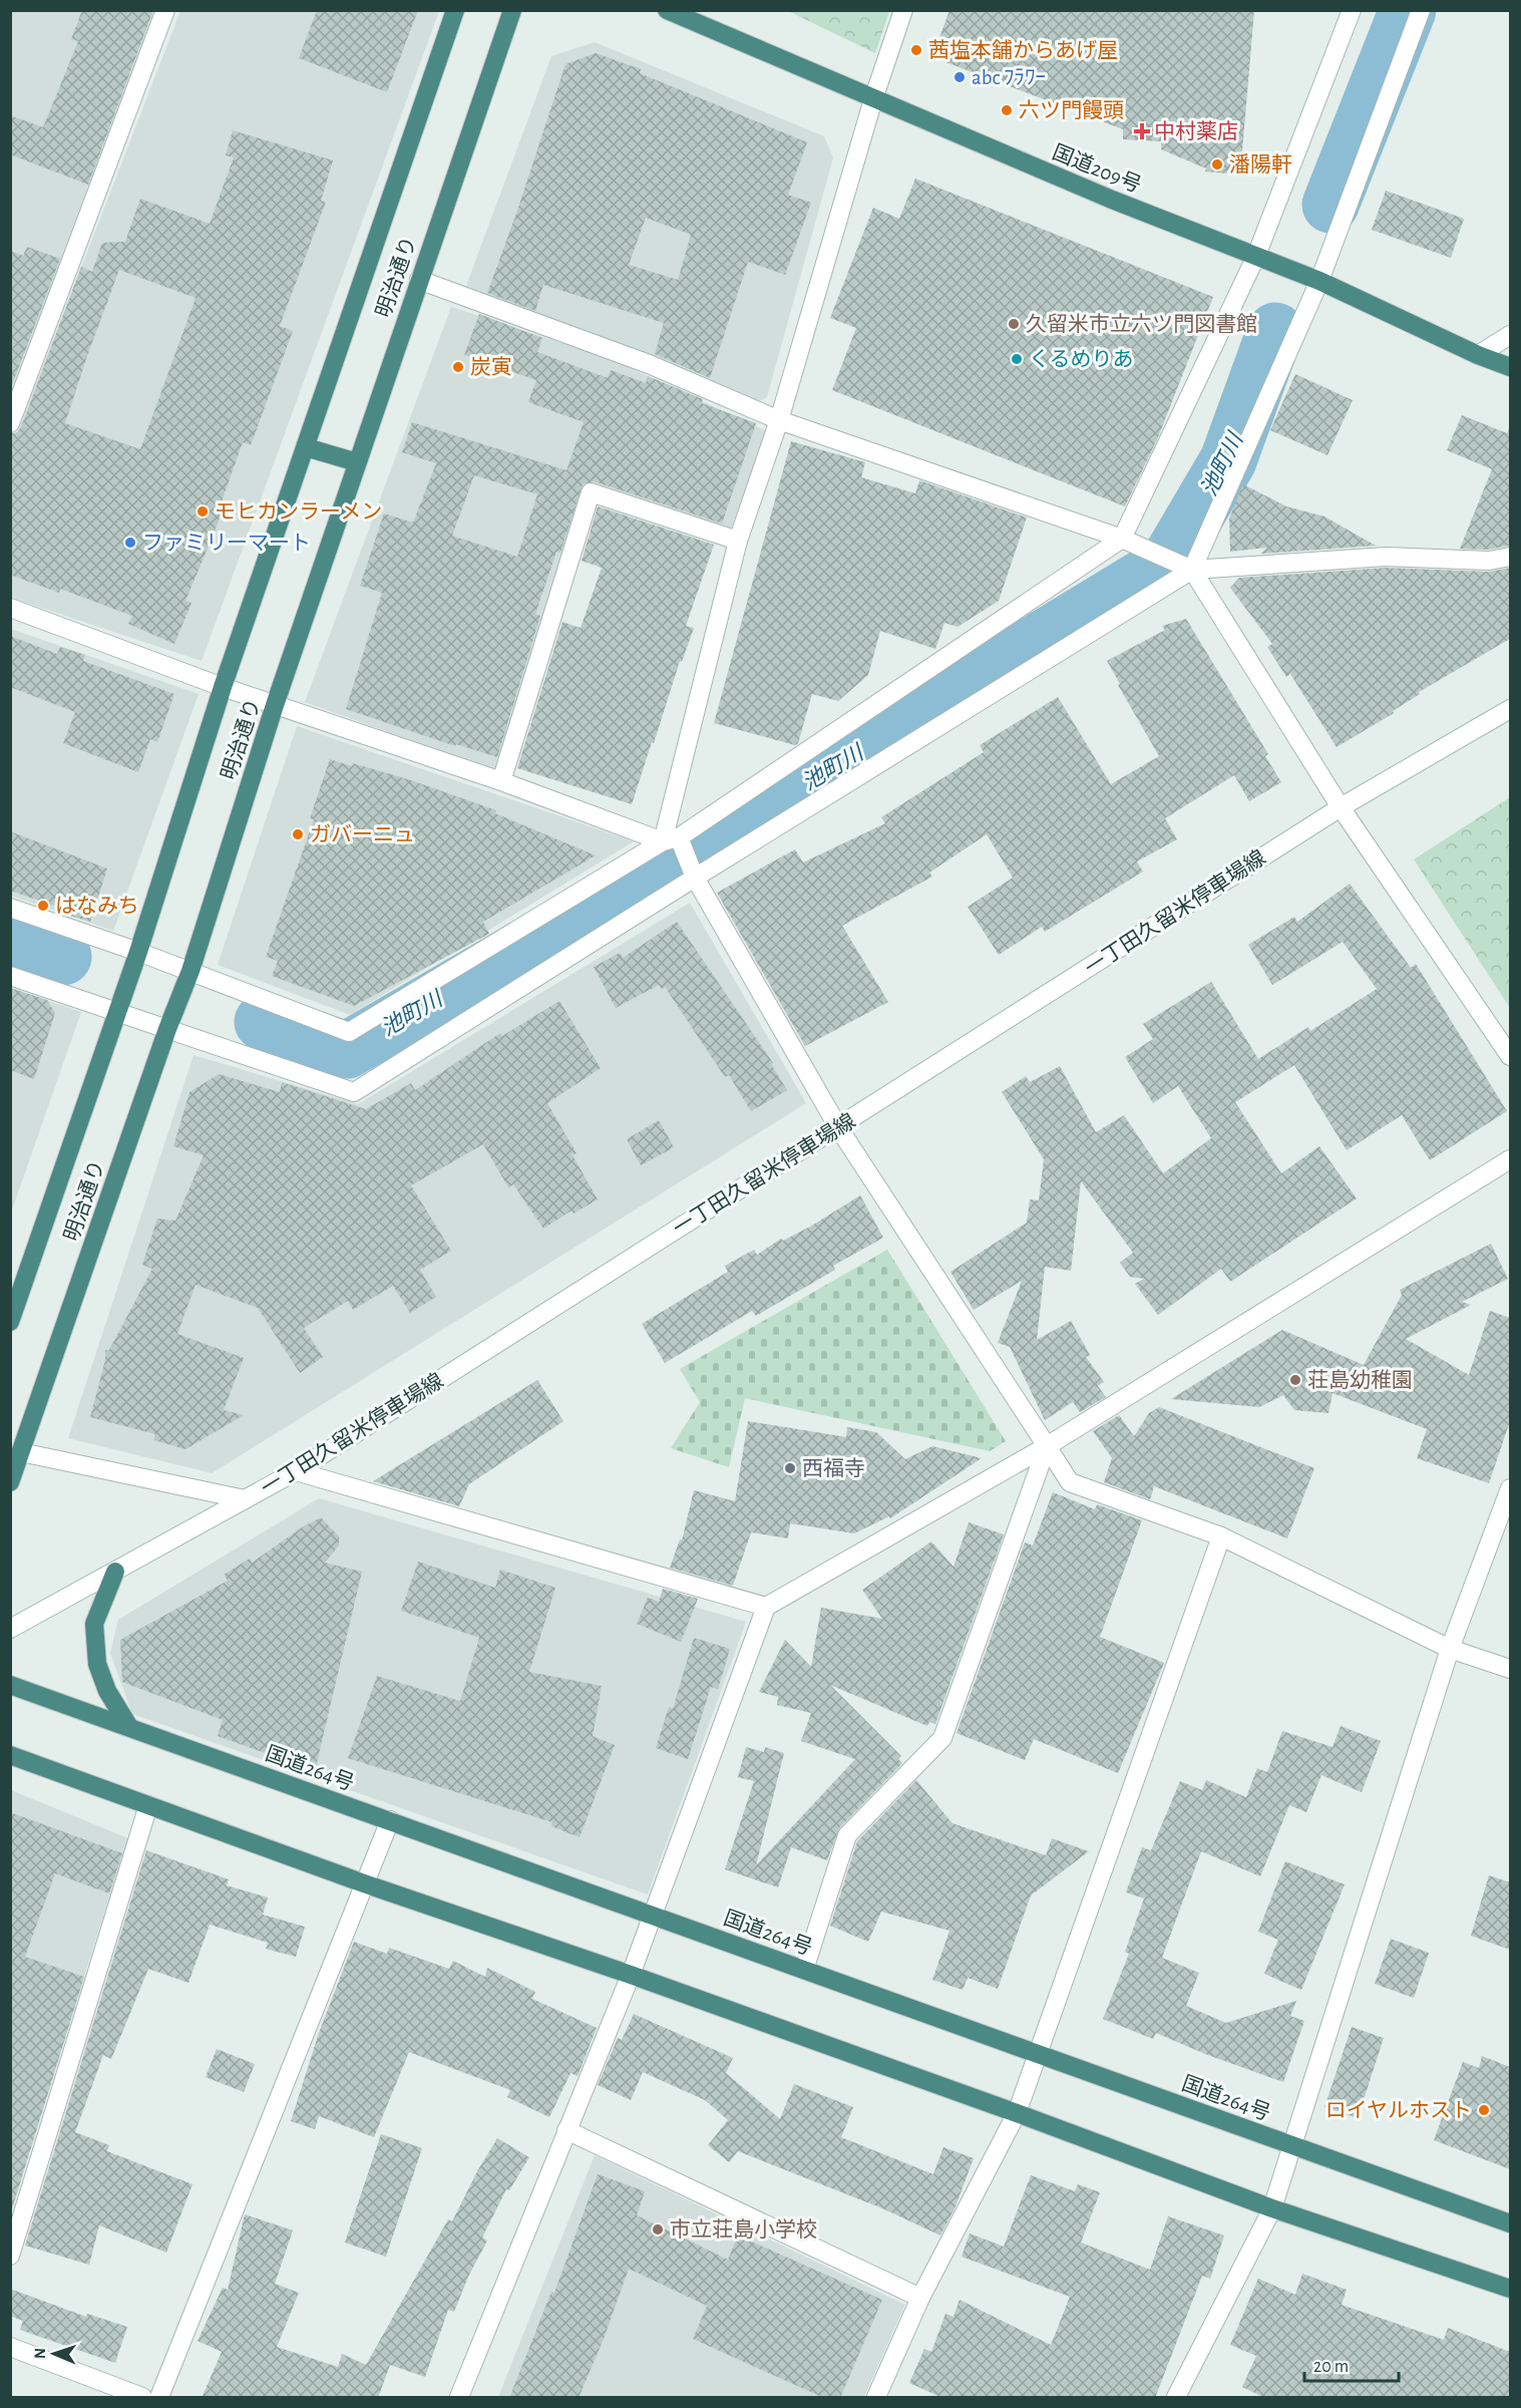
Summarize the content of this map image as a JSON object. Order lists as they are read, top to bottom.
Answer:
{
  "streets": {
    "highway": ["国道209号", "明治通り", "国道264号"],
    "street": ["一丁田久留米停車場線"]
  },
  "water": ["池町川"],
  "places": {
    "other": [
      "茜塩本舗からあげ屋",
      "abc ﾌﾗﾜｰ",
      "六ツ門饅頭",
      "潘陽軒",
      "久留米市立六ツ門図書館",
      "くるめりあ",
      "炭寅",
      "モヒカンラーメン",
      "ファミリーマート",
      "ガバーニュ",
      "はなみち",
      "荘島幼稚園",
      "西福寺",
      "ロイヤルホスト",
      "市立荘島小学校"
    ],
    "health": ["中村薬店"]
  },
  "scale_bar": "20 m",
  "north": "left"
}
